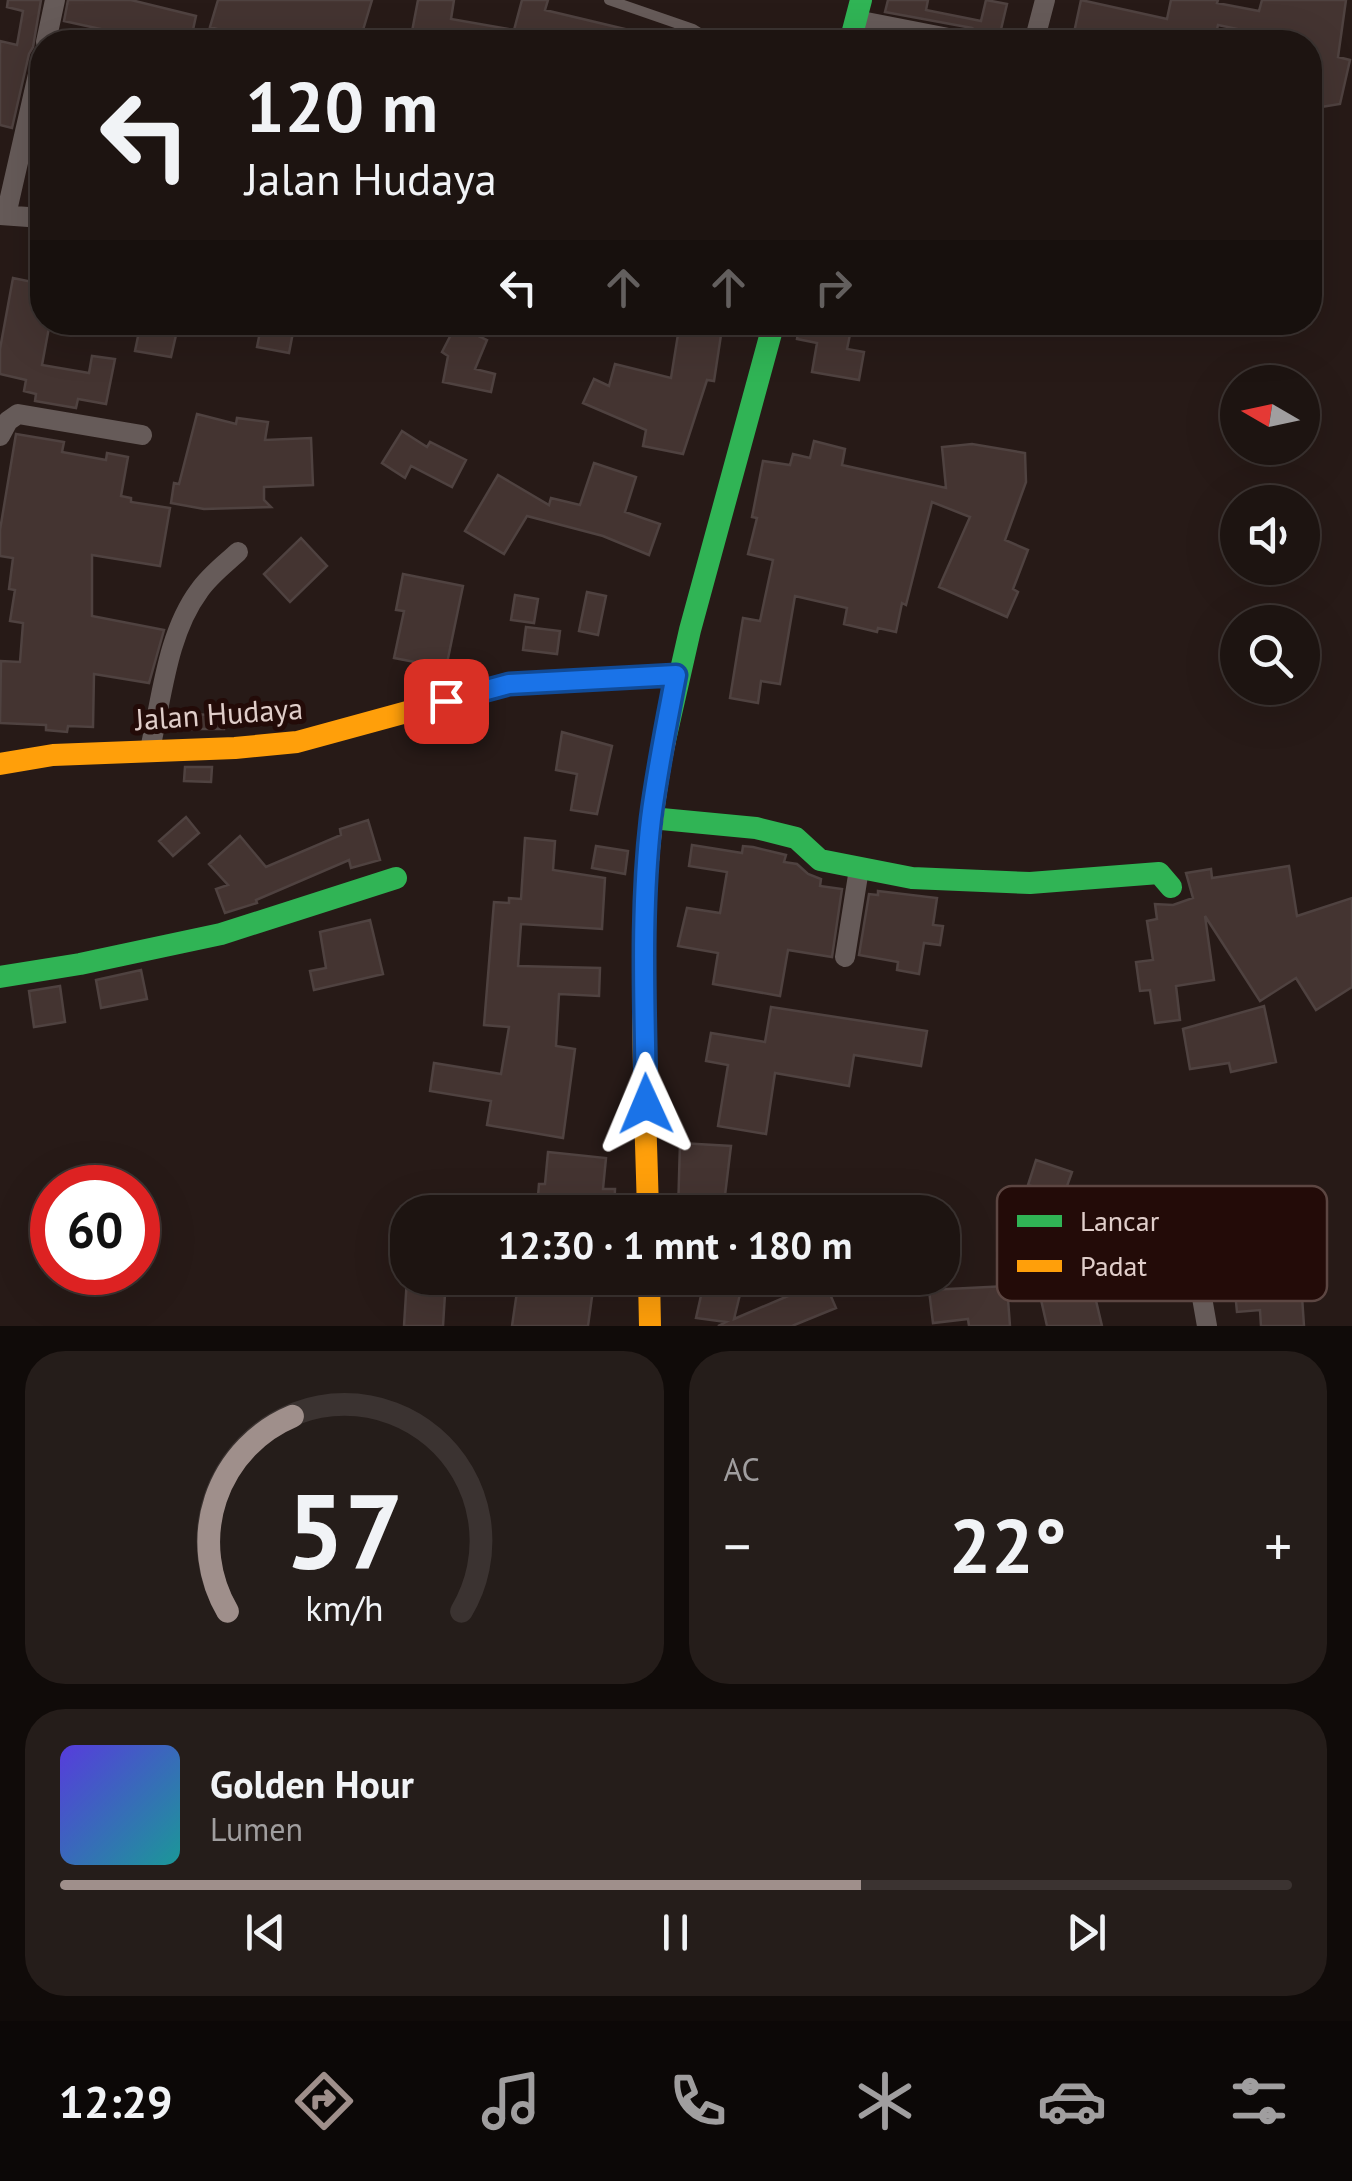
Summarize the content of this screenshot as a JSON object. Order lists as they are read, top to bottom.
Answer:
{
  "streets": {
    "street": ["Jalan Hudaya"]
  },
  "legend": ["Lancar", "Padat"],
  "north": "left",
  "page": {
    "turn": ["120 m", "Jalan Hudaya"],
    "limit": "60",
    "trip": "12:30 · 1 mnt · 180 m",
    "tile": "AC",
    "heat": ["−", "22°", "+"],
    "song": ["Golden Hour", "Lumen"],
    "tabs": "12:29",
    "gauge": ["57", "km/h"]
  }
}
